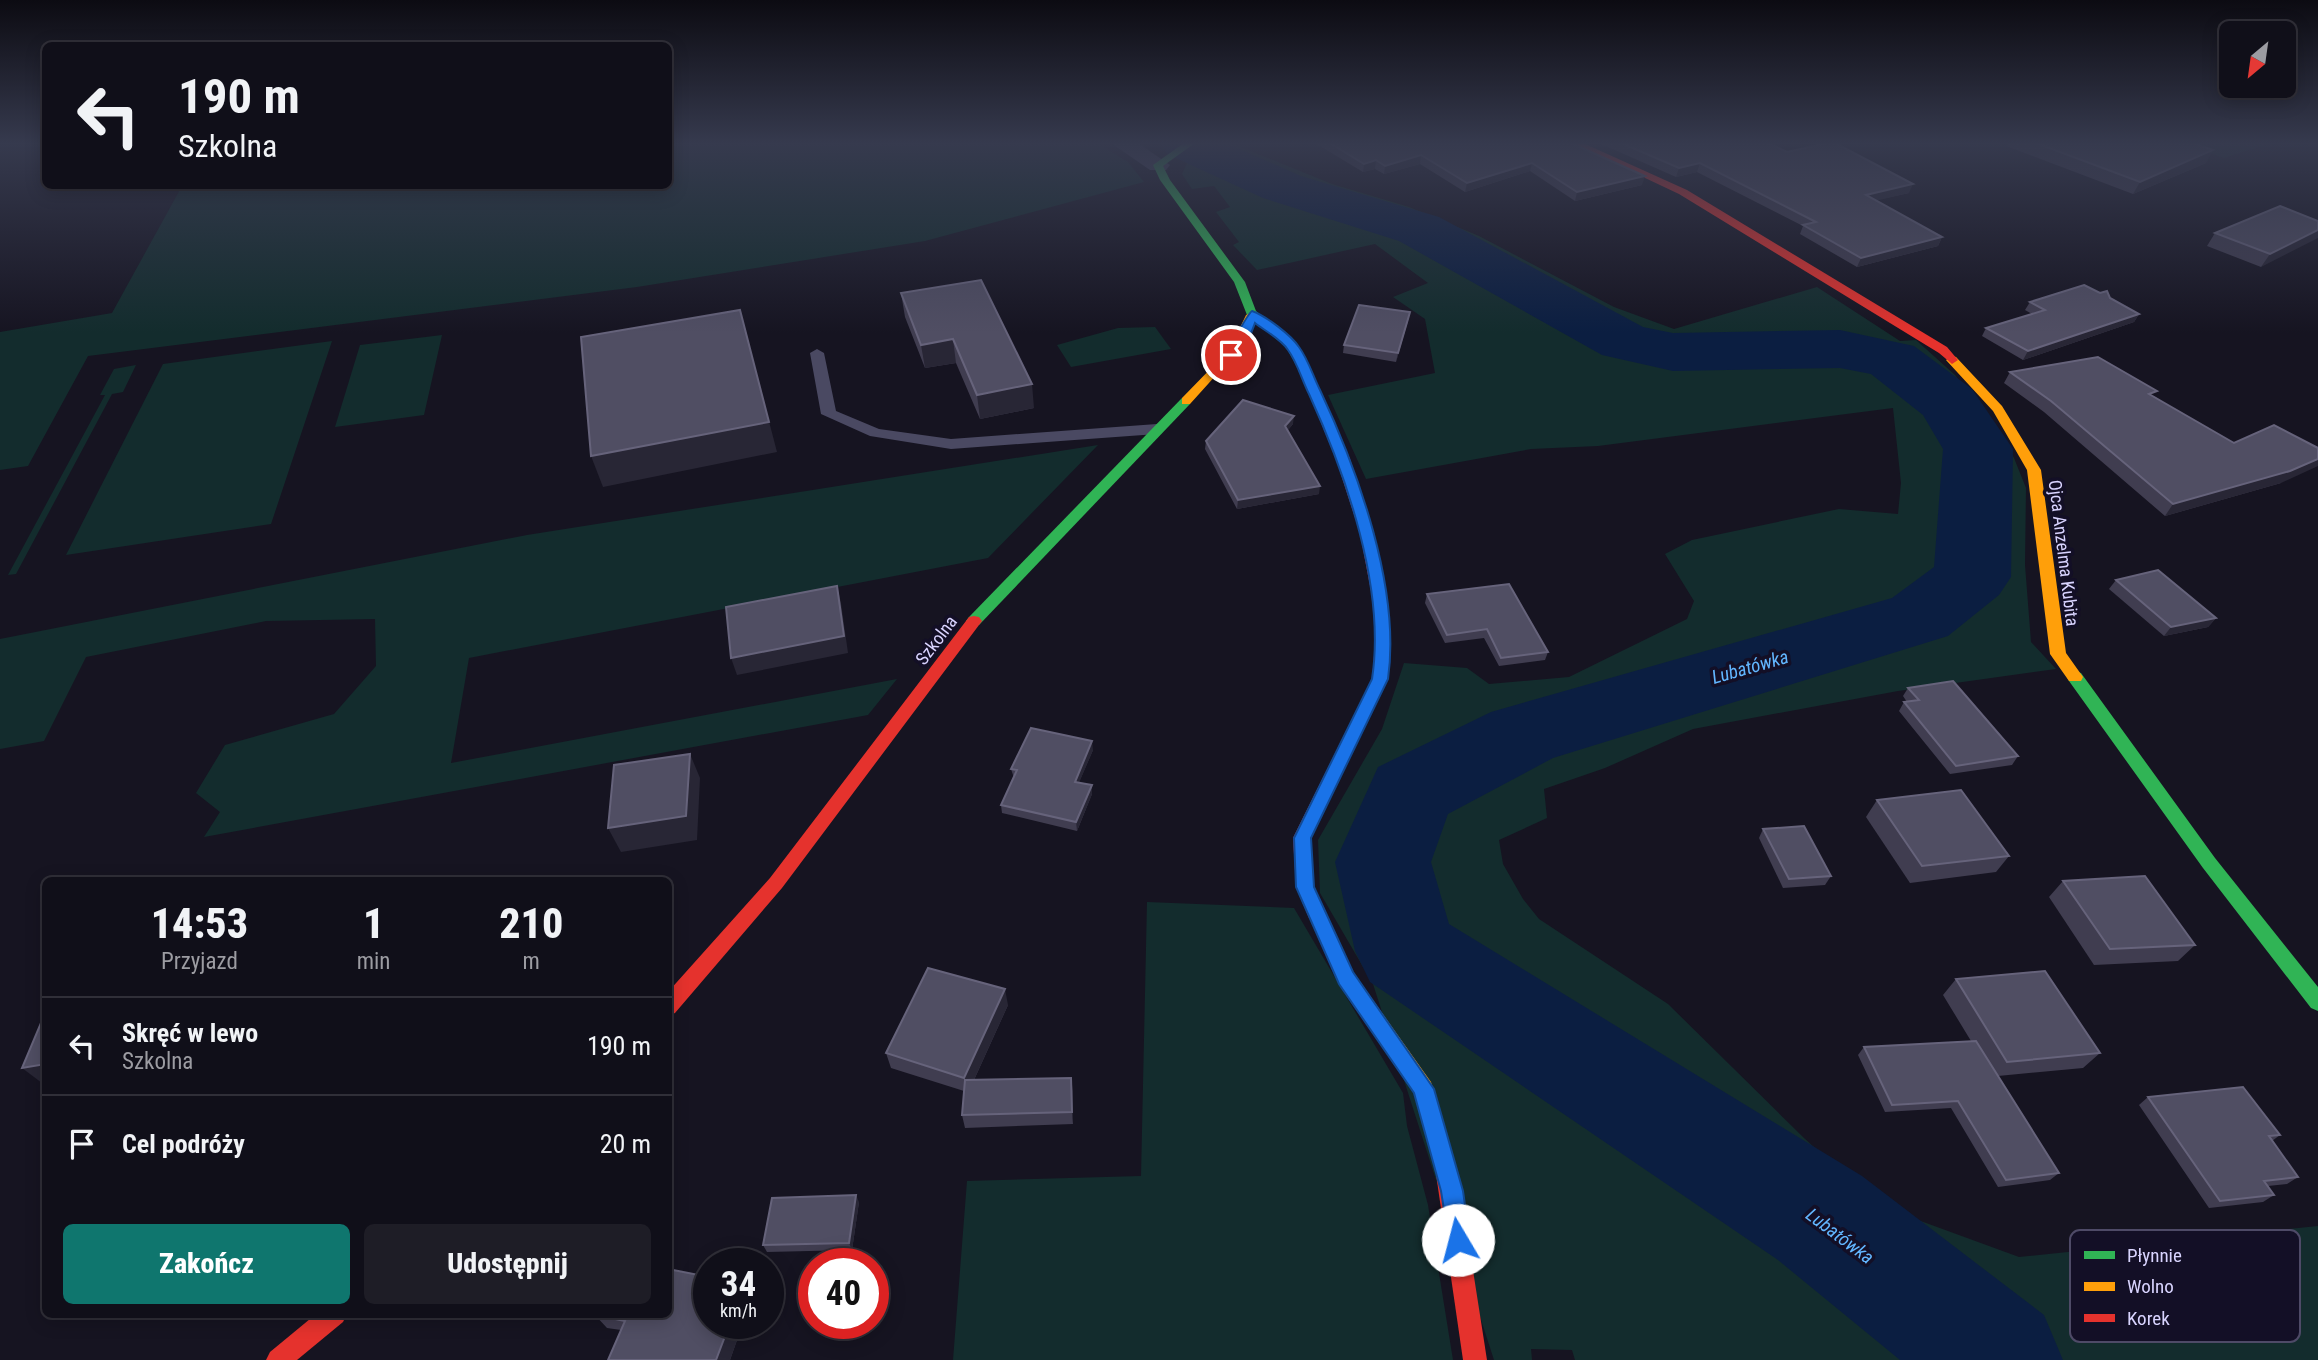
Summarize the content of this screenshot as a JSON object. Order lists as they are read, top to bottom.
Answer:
{
  "streets": {
    "street": ["Ojca Anzelma Kubita", "Szkolna"]
  },
  "water": ["Lubatówka"],
  "legend": ["Płynnie", "Wolno", "Korek"],
  "north": "bottom left",
  "page": {
    "turn": ["190 m", "Szkolna"],
    "eta": [
      "14:53",
      "Przyjazd",
      "1",
      "min",
      "210",
      "m"
    ],
    "list": [
      {
        "name": "Skręć w lewo",
        "note": "Szkolna",
        "value": "190 m"
      },
      {
        "name": "Cel podróży",
        "value": "20 m"
      }
    ],
    "buttons": ["Zakończ", "Udostępnij"],
    "speed": "34 km/h",
    "limit": "40"
  }
}
